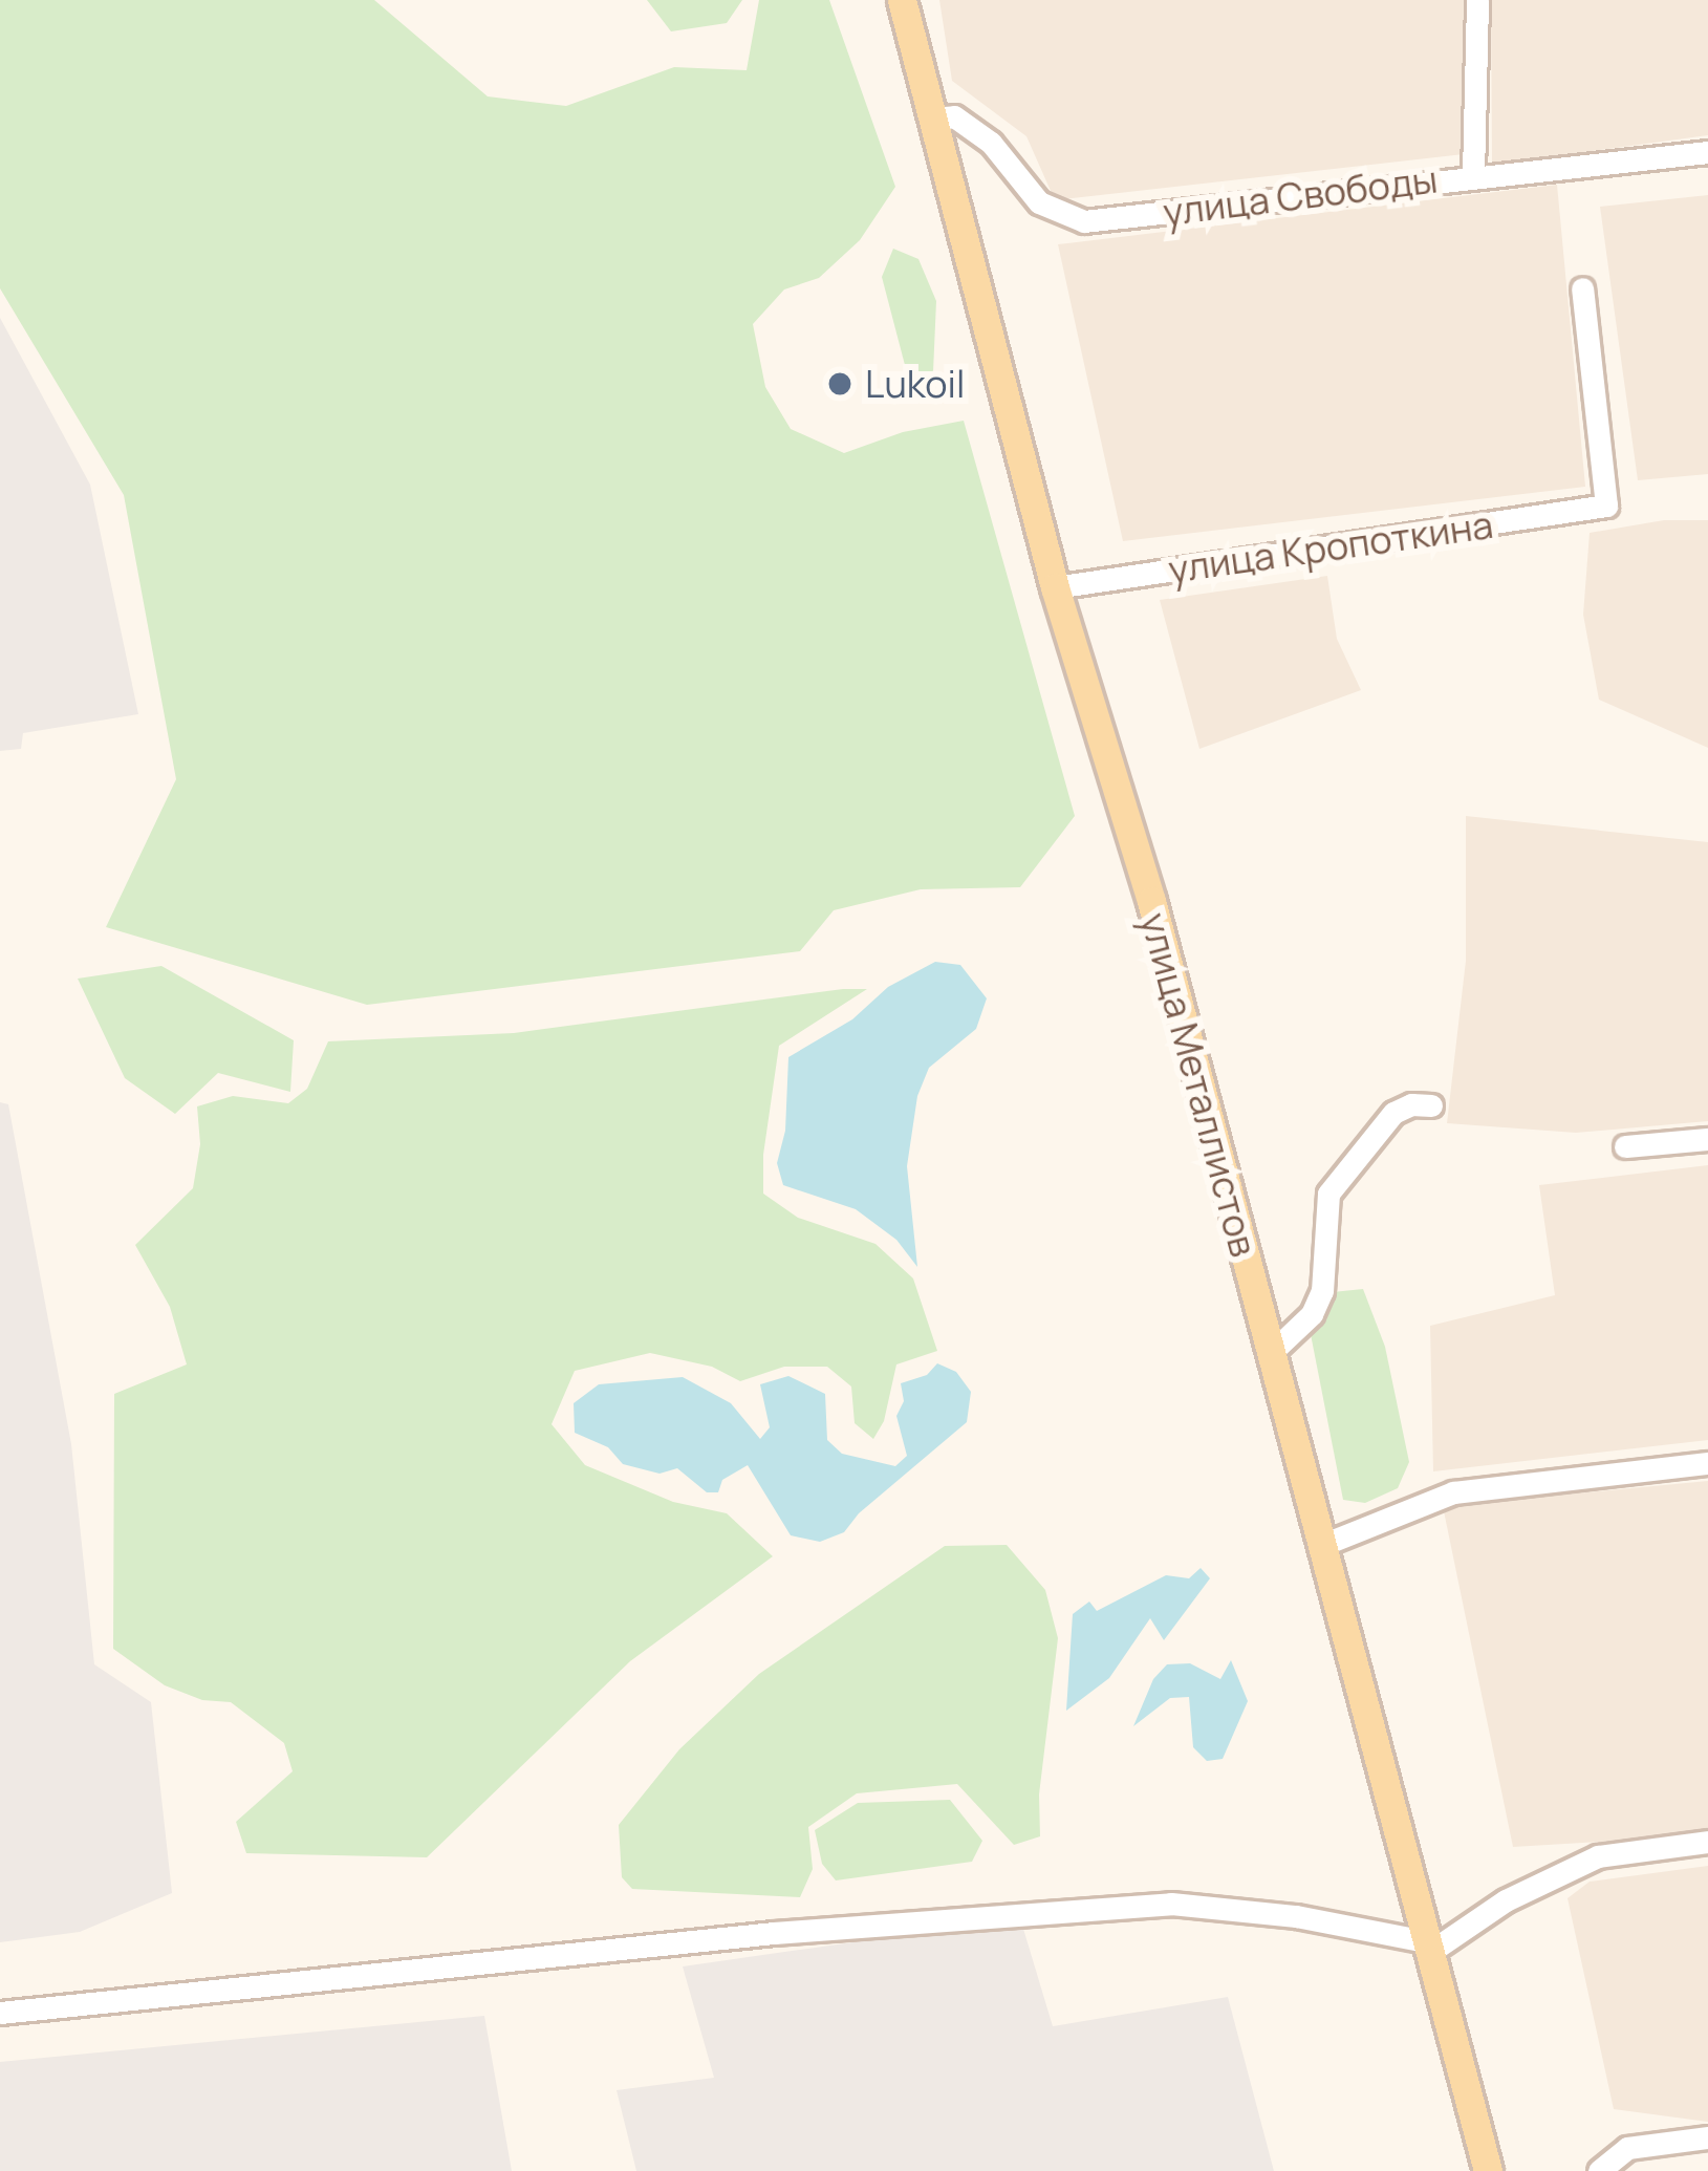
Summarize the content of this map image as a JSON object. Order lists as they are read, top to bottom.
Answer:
{
  "streets": {
    "main road": ["улица Металлистов"],
    "street": ["улица Свободы", "улица Кропоткина"]
  },
  "crossings": [
    ["улица Свободы", "улица Металлистов"],
    ["улица Кропоткина", "улица Металлистов"]
  ],
  "places": ["Lukoil"]
}
